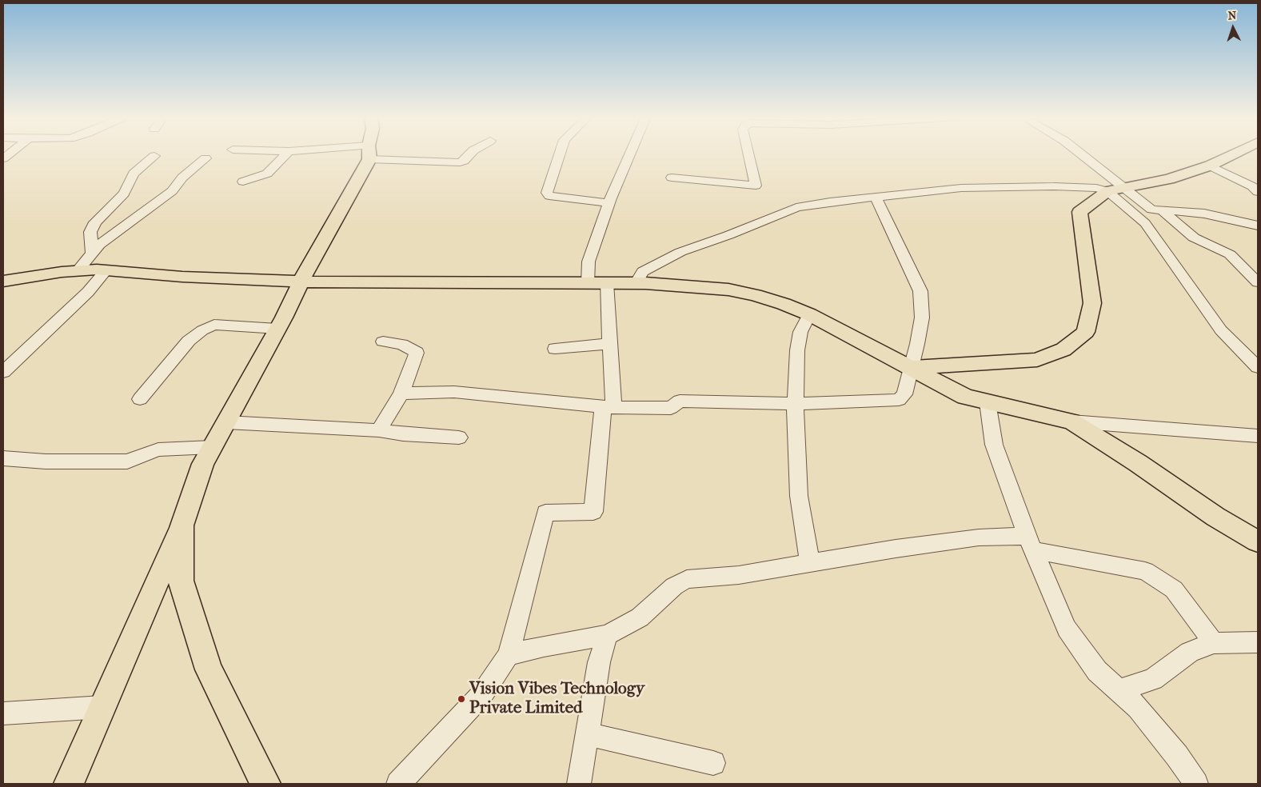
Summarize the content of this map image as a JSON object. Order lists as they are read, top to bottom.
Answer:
{
  "places": ["Vision Vibes Technology Private Limited"],
  "north": "top"
}
